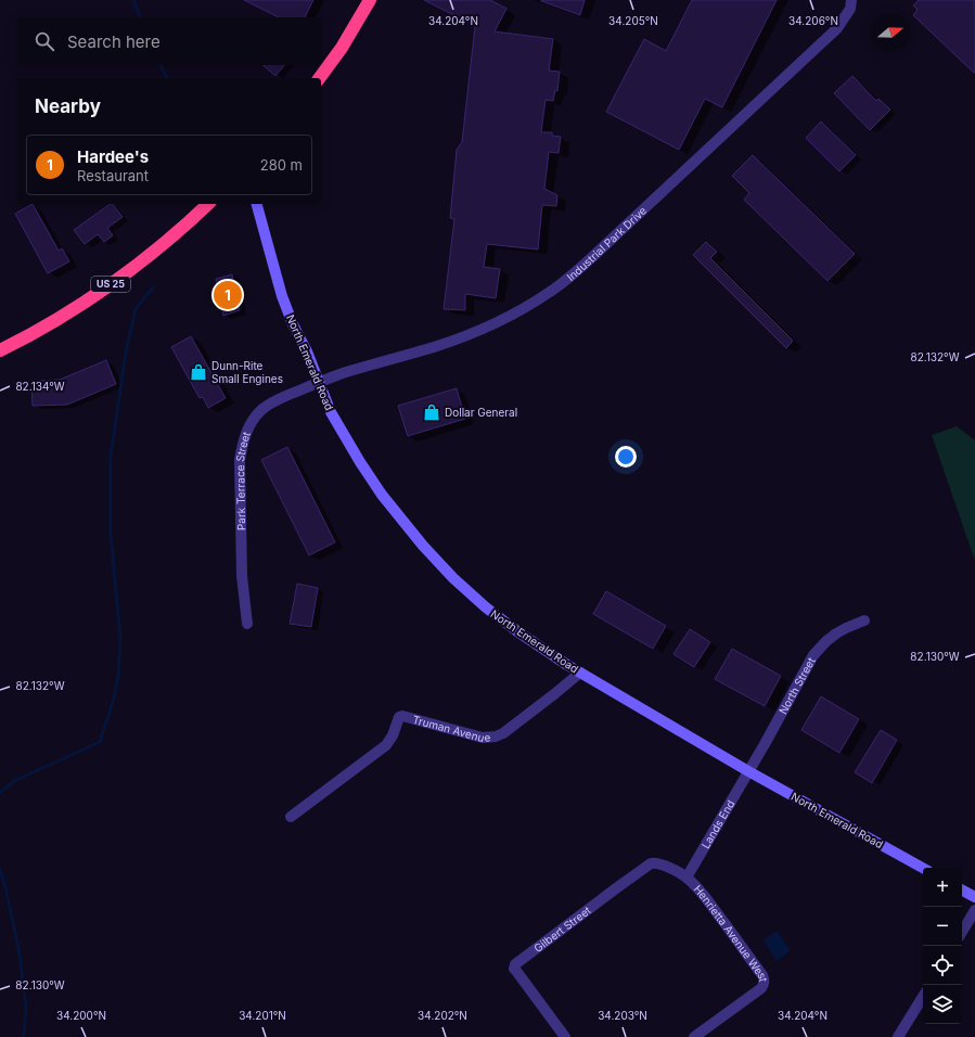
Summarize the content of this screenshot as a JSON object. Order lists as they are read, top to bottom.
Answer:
{
  "streets": {
    "highway": ["US 25"],
    "main road": ["North Emerald Road"],
    "street": [
      "Industrial Park Drive",
      "Park Terrace Street",
      "North Street",
      "Truman Avenue",
      "Lands End",
      "Gilbert Street",
      "Henrietta Avenue West"
    ]
  },
  "crossings": [
    ["Industrial Park Drive", "North Emerald Road"],
    ["Industrial Park Drive", "Park Terrace Street"],
    ["North Emerald Road", "Park Terrace Street"],
    ["North Emerald Road", "North Street"],
    ["North Emerald Road", "Truman Avenue"],
    ["North Emerald Road", "Lands End"],
    ["North Street", "Lands End"],
    ["Lands End", "Gilbert Street"],
    ["Lands End", "Henrietta Avenue West"],
    ["Gilbert Street", "Henrietta Avenue West"]
  ],
  "places": {
    "shop": ["Dunn-Rite Small Engines", "Dollar General"]
  },
  "north": "right",
  "page": {
    "search": "Search here",
    "heading": "Nearby",
    "list": [
      {
        "mark": "1",
        "name": "Hardee's",
        "note": "Restaurant",
        "value": "280 m"
      }
    ],
    "pins": "1",
    "map_buttons": ["+", "−"]
  },
  "coordinates": [
    "34.206°N",
    "34.204°N",
    "34.205°N",
    "82.132°W",
    "82.134°W",
    "82.130°W",
    "34.200°N",
    "34.201°N",
    "34.202°N",
    "34.203°N"
  ]
}
